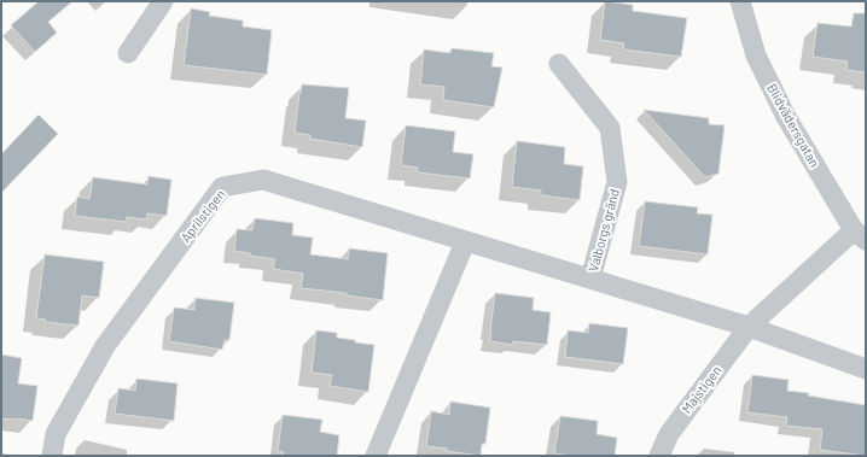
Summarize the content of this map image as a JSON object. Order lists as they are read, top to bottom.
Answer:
{
  "streets": {
    "street": [
      "Blidvädersgatan",
      "Aprilstigen",
      "Valborgs gränd",
      "Majstigen"
    ]
  },
  "crossings": [
    ["Blidvädersgatan", "Majstigen"],
    ["Aprilstigen", "Valborgs gränd"],
    ["Valborgs gränd", "Majstigen"]
  ]
}
